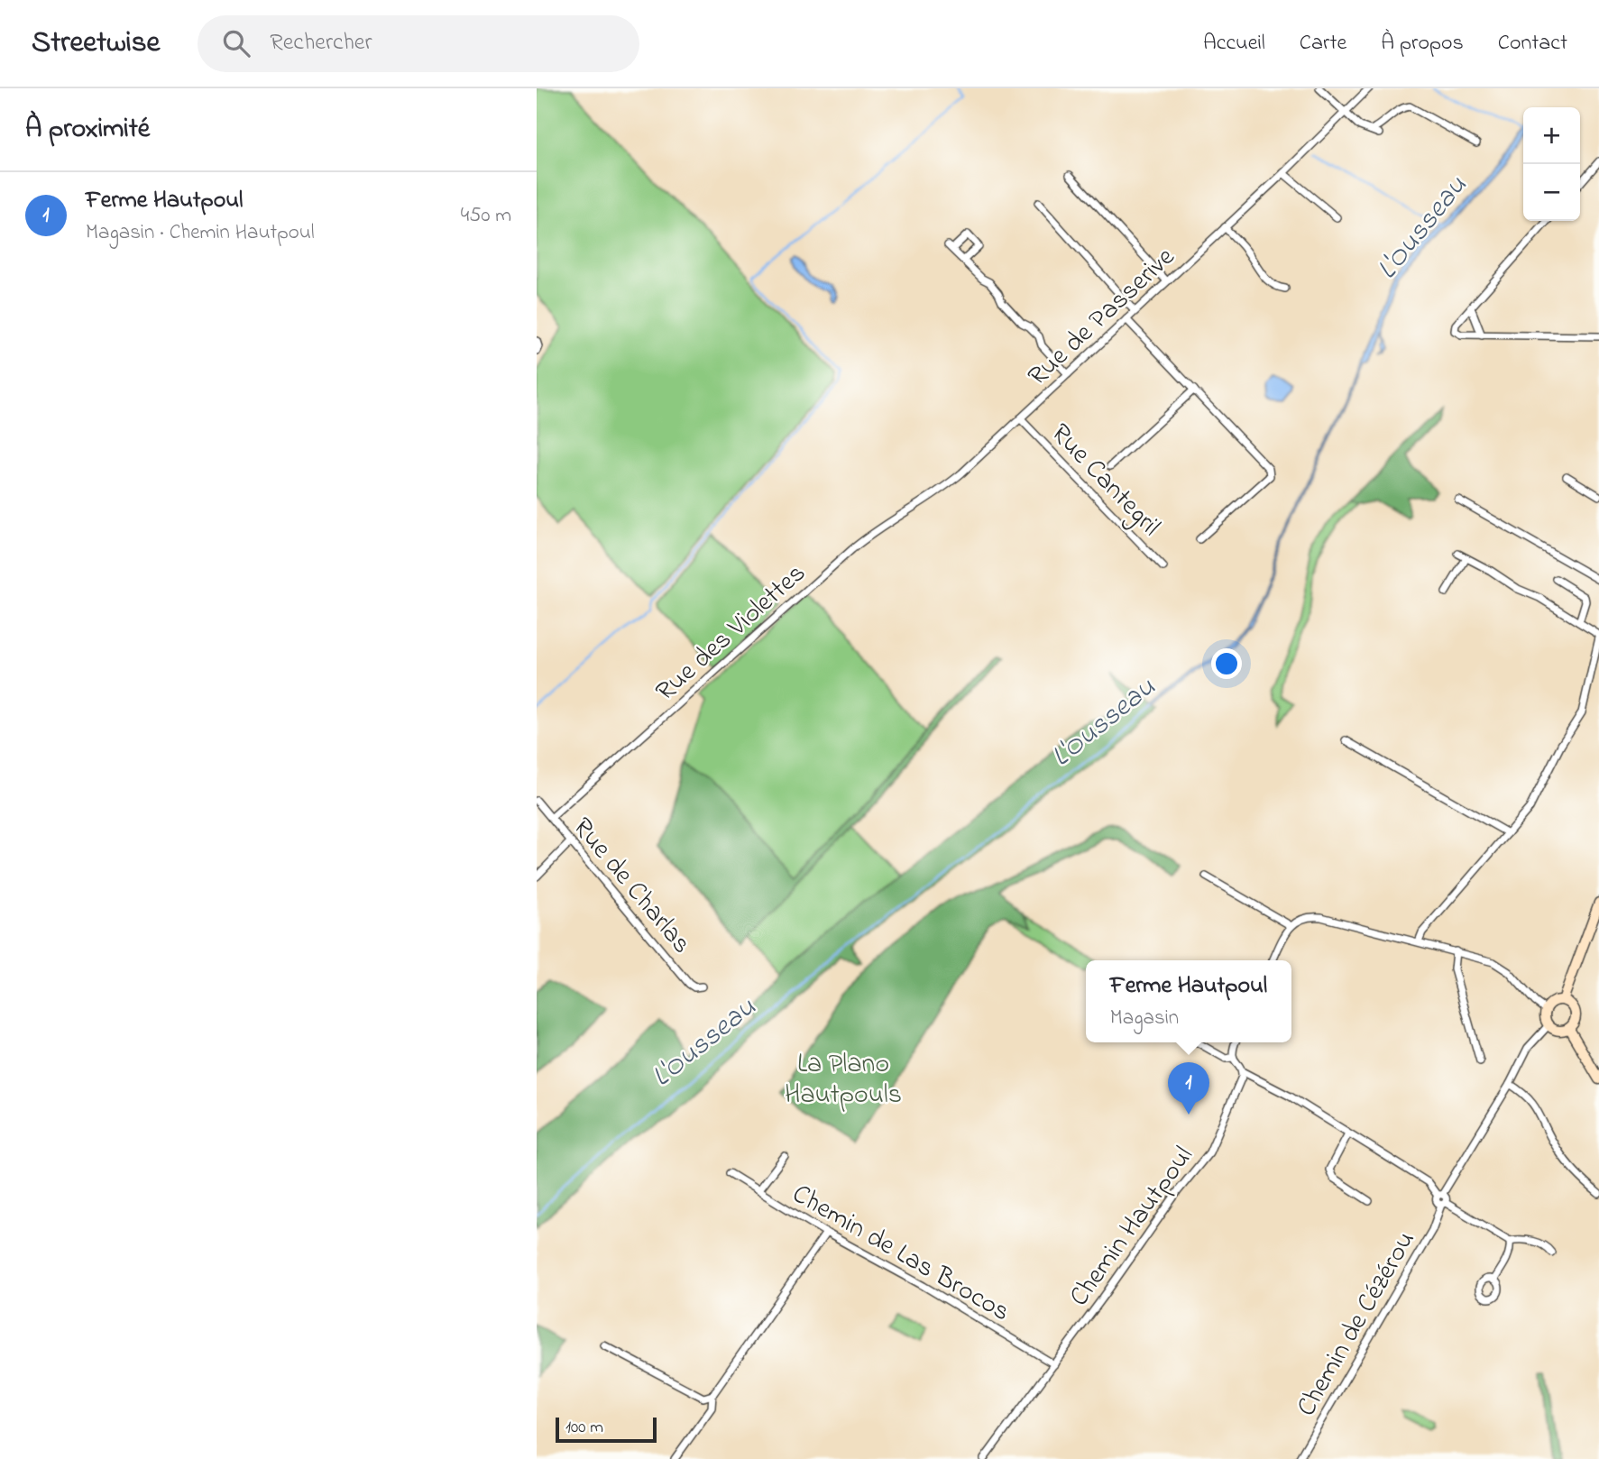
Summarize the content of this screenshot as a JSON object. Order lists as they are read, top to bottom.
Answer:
{
  "streets": {
    "street": [
      "Rue de Passerive",
      "Rue Cantegril",
      "Rue des Violettes",
      "Rue de Charlas",
      "Chemin Hautpoul",
      "Chemin de Las Brocos",
      "Chemin de Cézérou"
    ]
  },
  "crossings": [
    ["Rue de Passerive", "Rue Cantegril"],
    ["Rue de Passerive", "Rue des Violettes"],
    ["Rue des Violettes", "Rue de Charlas"],
    ["Chemin Hautpoul", "Chemin de Las Brocos"]
  ],
  "water": ["L'Ousseau"],
  "parks": ["La Plano Hautpouls"],
  "scale_bar": "100 m",
  "page": {
    "header": "Streetwise",
    "search": "Rechercher",
    "nav": [
      "Accueil",
      "Carte",
      "À propos",
      "Contact"
    ],
    "heading": "À proximité",
    "map_buttons": ["+", "−"],
    "list": [
      {
        "mark": "1",
        "name": "Ferme Hautpoul",
        "note": "Magasin · Chemin Hautpoul",
        "value": "450 m"
      }
    ],
    "popup": ["Ferme Hautpoul", "Magasin"],
    "pins": "1",
    "scale": "100 m"
  }
}
